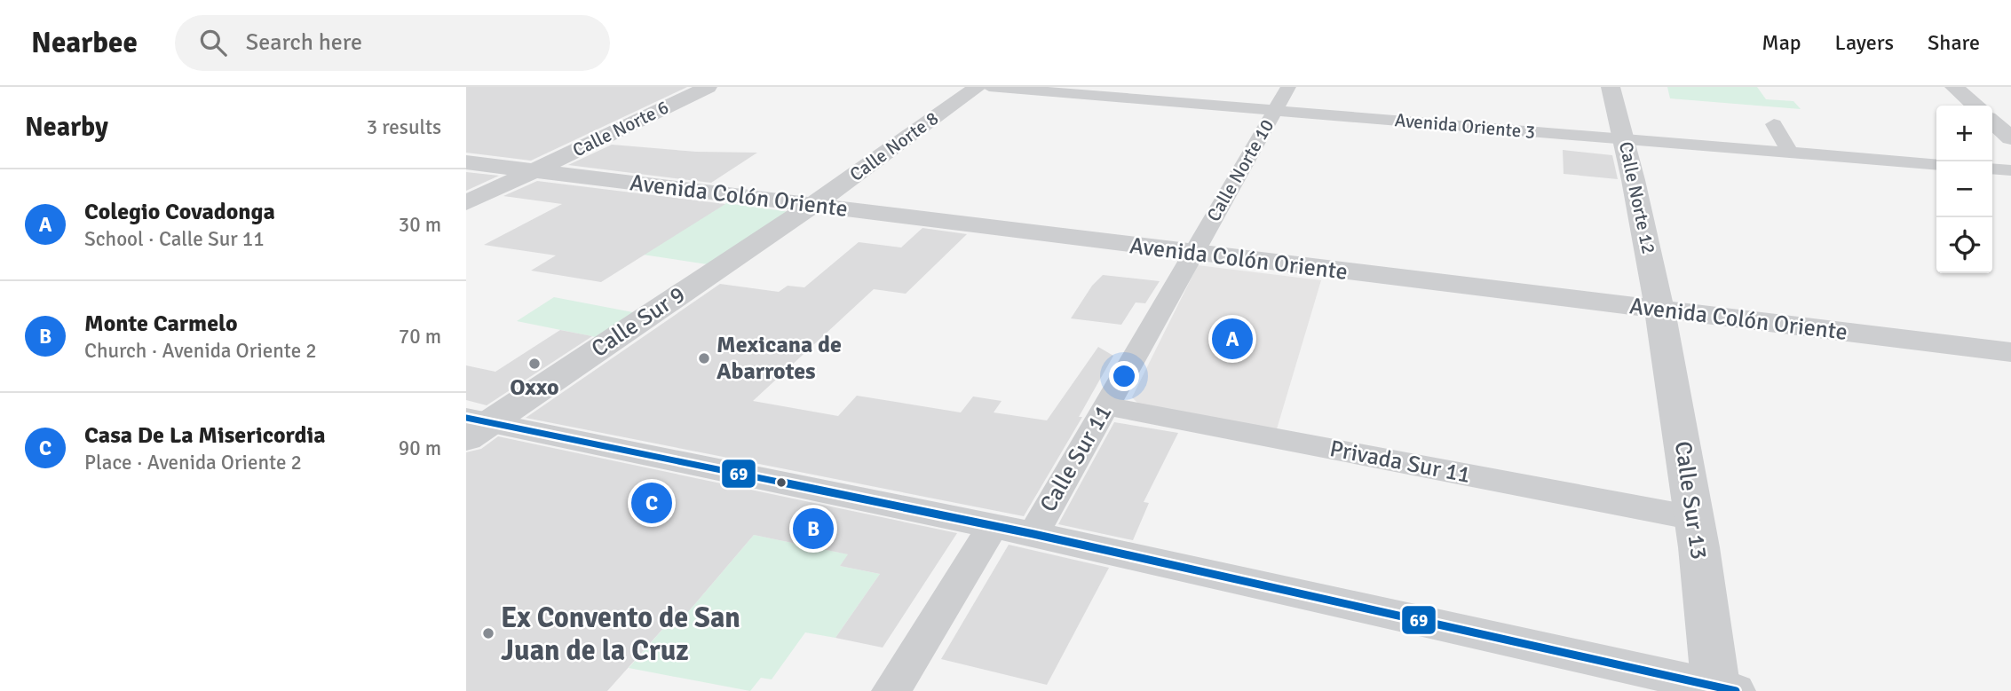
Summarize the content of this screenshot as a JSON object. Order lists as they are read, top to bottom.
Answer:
{
  "streets": {
    "street": [
      "Avenida Oriente 3",
      "Calle Norte 6",
      "Calle Norte 8",
      "Calle Norte 10",
      "Avenida Colón Oriente",
      "Calle Norte 12",
      "Calle Sur 9",
      "Calle Sur 11",
      "Privada Sur 11",
      "Calle Sur 13"
    ]
  },
  "crossings": [
    ["Avenida Oriente 3", "Calle Norte 10"],
    ["Avenida Oriente 3", "Calle Norte 12"],
    ["Calle Norte 6", "Avenida Colón Oriente"],
    ["Calle Norte 8", "Avenida Colón Oriente"],
    ["Calle Norte 8", "Calle Sur 9"],
    ["Calle Norte 10", "Avenida Colón Oriente"],
    ["Calle Norte 10", "Calle Sur 11"],
    ["Avenida Colón Oriente", "Calle Norte 12"],
    ["Avenida Colón Oriente", "Calle Sur 9"],
    ["Avenida Colón Oriente", "Calle Sur 11"],
    ["Avenida Colón Oriente", "Calle Sur 13"],
    ["Calle Norte 12", "Calle Sur 13"],
    ["Calle Sur 11", "Privada Sur 11"],
    ["Privada Sur 11", "Calle Sur 13"]
  ],
  "places": ["Mexicana de Abarrotes", "Oxxo", "Ex Convento de San Juan de la Cruz"],
  "lines": ["transit line 69"],
  "page": {
    "header": "Nearbee",
    "search": "Search here",
    "nav": ["Map", "Layers", "Share"],
    "heading": ["Nearby", "3 results"],
    "map_buttons": ["+", "−"],
    "list": [
      {
        "mark": "A",
        "name": "Colegio Covadonga",
        "note": "School · Calle Sur 11",
        "value": "30 m"
      },
      {
        "mark": "B",
        "name": "Monte Carmelo",
        "note": "Church · Avenida Oriente 2",
        "value": "70 m"
      },
      {
        "mark": "C",
        "name": "Casa De La Misericordia",
        "note": "Place · Avenida Oriente 2",
        "value": "90 m"
      }
    ],
    "pins": ["A", "C", "B"]
  }
}
